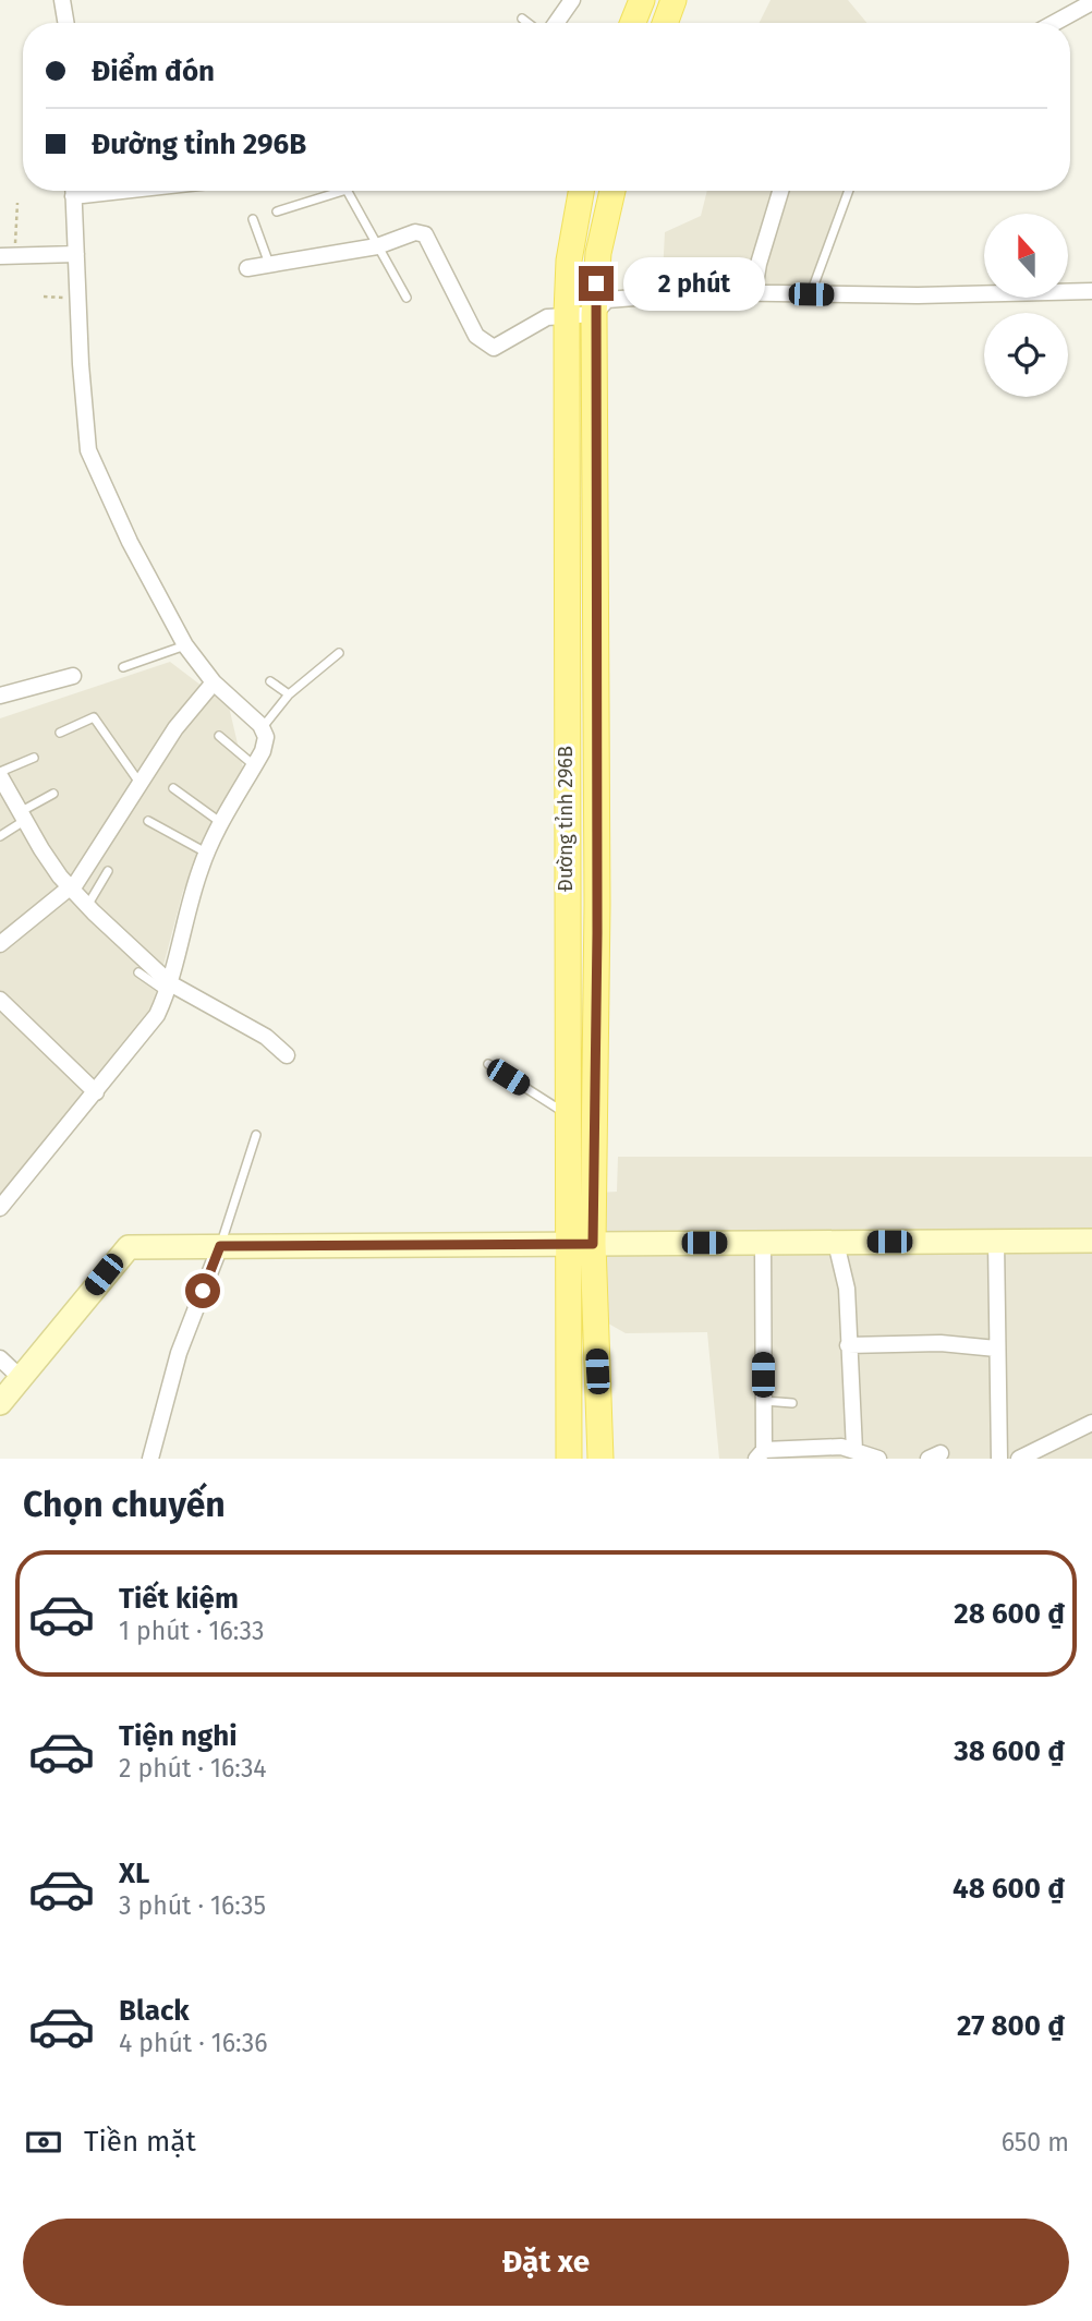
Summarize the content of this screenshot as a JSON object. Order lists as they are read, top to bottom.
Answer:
{
  "streets": {
    "main road": ["Đường tỉnh 296B"]
  },
  "north": "top",
  "page": {
    "banner": ["Điểm đón", "Đường tỉnh 296B"],
    "bubble": "2 phút",
    "heading": "Chọn chuyến",
    "list": [
      {
        "name": "Tiết kiệm",
        "note": "1 phút · 16:33",
        "value": "28 600 ₫"
      },
      {
        "name": "Tiện nghi",
        "note": "2 phút · 16:34",
        "value": "38 600 ₫"
      },
      {
        "name": "XL",
        "note": "3 phút · 16:35",
        "value": "48 600 ₫"
      },
      {
        "name": "Black",
        "note": "4 phút · 16:36",
        "value": "27 800 ₫"
      }
    ],
    "pay": ["Tiền mặt", "650 m"],
    "buttons": "Đặt xe"
  }
}
